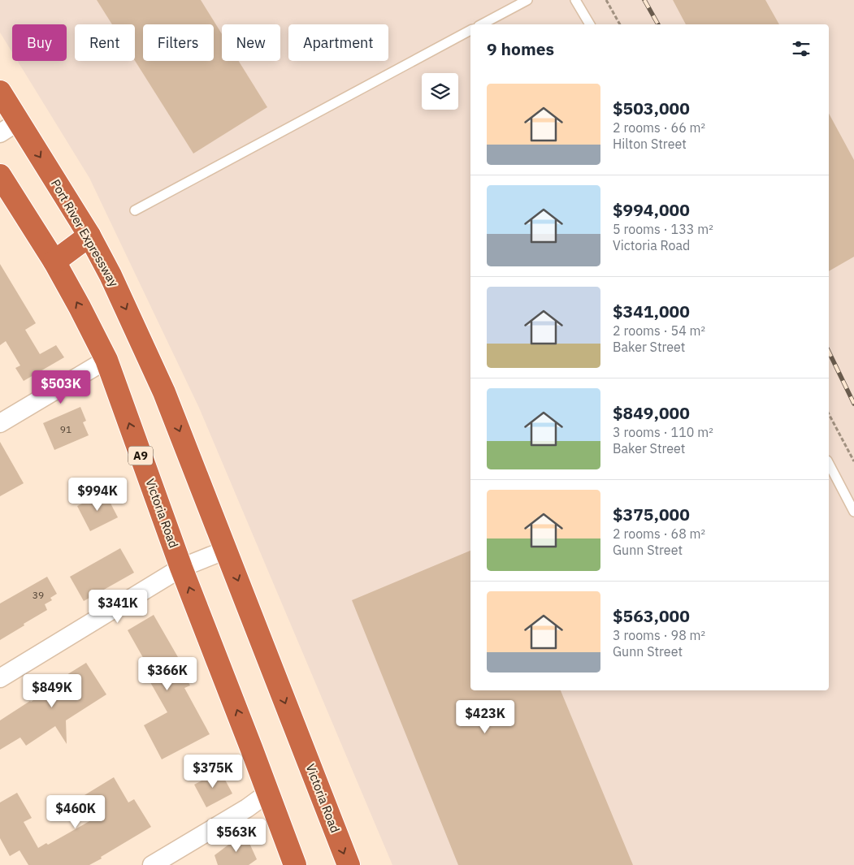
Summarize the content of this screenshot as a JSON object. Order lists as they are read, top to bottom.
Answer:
{
  "streets": {
    "highway": ["Port River Expressway", "A9", "Victoria Road"]
  },
  "crossings": [
    ["Port River Expressway", "Victoria Road"]
  ],
  "one_way": ["Port River Expressway"],
  "house_numbers": ["91", "39"],
  "page": {
    "chip": [
      "Buy",
      "Rent",
      "Filters",
      "New",
      "Apartment"
    ],
    "heading": "9 homes",
    "list": [
      {
        "name": "$503,000",
        "note": "2 rooms · 66 m² · Hilton Street"
      },
      {
        "name": "$994,000",
        "note": "5 rooms · 133 m² · Victoria Road"
      },
      {
        "name": "$341,000",
        "note": "2 rooms · 54 m² · Baker Street"
      },
      {
        "name": "$849,000",
        "note": "3 rooms · 110 m² · Baker Street"
      },
      {
        "name": "$375,000",
        "note": "2 rooms · 68 m² · Gunn Street"
      },
      {
        "name": "$563,000",
        "note": "3 rooms · 98 m² · Gunn Street"
      }
    ],
    "price": [
      "$503K",
      "$994K",
      "$341K",
      "$366K",
      "$849K",
      "$423K",
      "$375K",
      "$460K",
      "$563K"
    ]
  }
}
